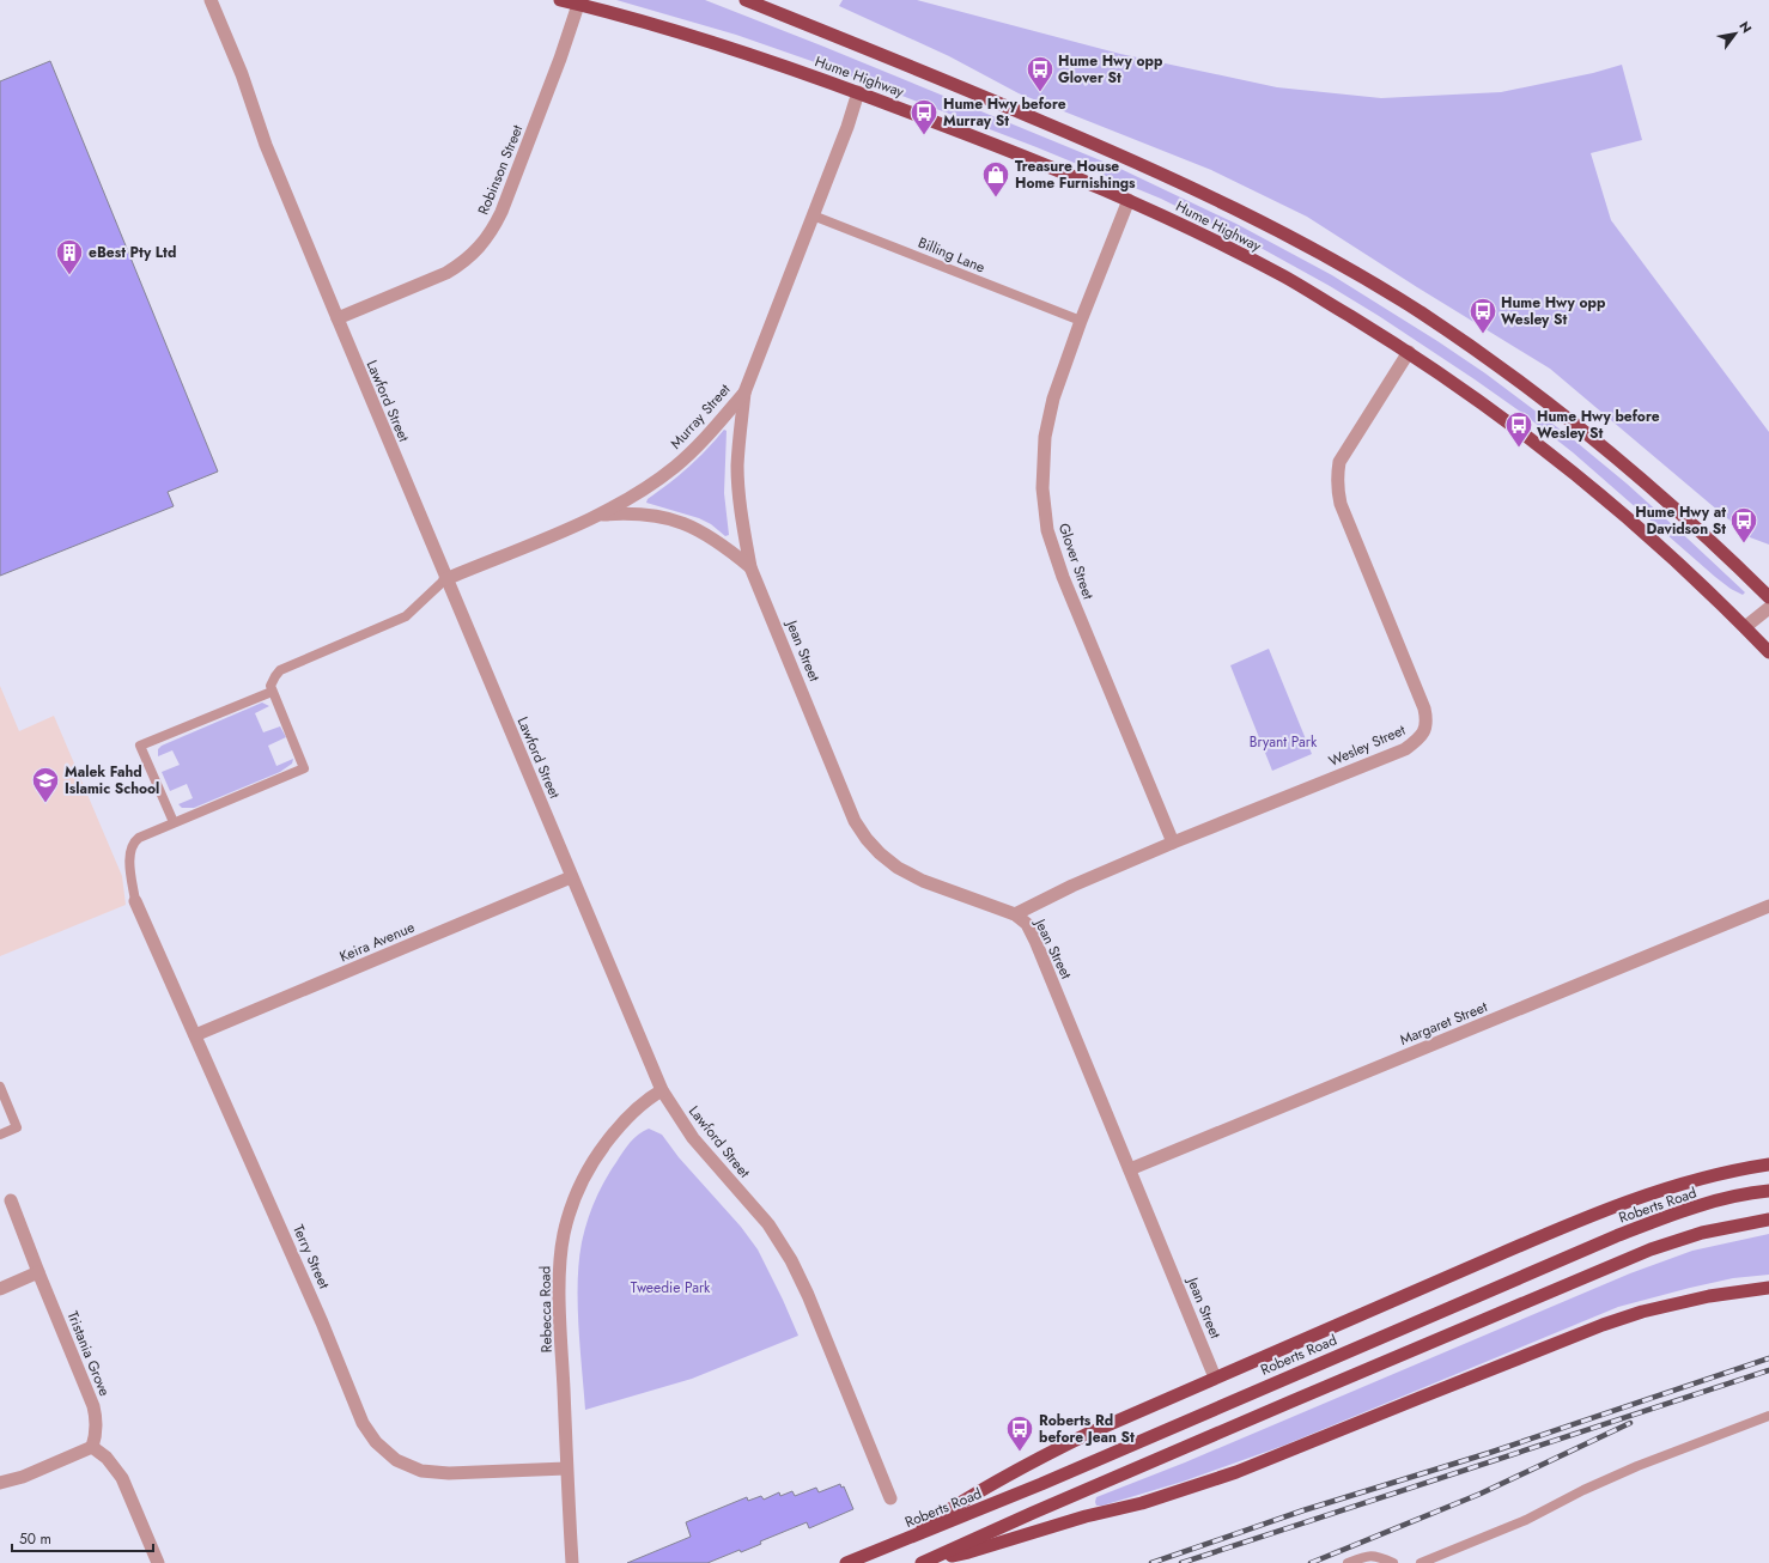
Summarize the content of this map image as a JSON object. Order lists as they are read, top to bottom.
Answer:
{
  "streets": {
    "highway": ["Hume Highway", "Roberts Road"],
    "street": [
      "Robinson Street",
      "Lawford Street",
      "Murray Street",
      "Glover Street",
      "Jean Street",
      "Wesley Street",
      "Keira Avenue",
      "Margaret Street",
      "Terry Street",
      "Rebecca Road",
      "Tristania Grove"
    ],
    "lane": ["Billing Lane"]
  },
  "crossings": [
    ["Hume Highway", "Robinson Street"],
    ["Hume Highway", "Murray Street"],
    ["Hume Highway", "Glover Street"],
    ["Hume Highway", "Wesley Street"],
    ["Robinson Street", "Lawford Street"],
    ["Billing Lane", "Murray Street"],
    ["Billing Lane", "Glover Street"],
    ["Lawford Street", "Murray Street"],
    ["Lawford Street", "Keira Avenue"],
    ["Lawford Street", "Rebecca Road"],
    ["Murray Street", "Jean Street"],
    ["Glover Street", "Wesley Street"],
    ["Jean Street", "Wesley Street"],
    ["Jean Street", "Margaret Street"],
    ["Keira Avenue", "Terry Street"],
    ["Terry Street", "Rebecca Road"]
  ],
  "parks": ["Bryant Park", "Tweedie Park"],
  "places": {
    "bus stop": [
      "Hume Hwy opp Glover St",
      "Hume Hwy before Murray St",
      "Hume Hwy opp Wesley St",
      "Hume Hwy before Wesley St",
      "Hume Hwy at Davidson St",
      "Roberts Rd before Jean St"
    ],
    "shop": ["Treasure House Home Furnishings"],
    "building": ["eBest Pty Ltd"],
    "school or university": ["Malek Fahd Islamic School"]
  },
  "scale_bar": "50 m",
  "north": "top right"
}
